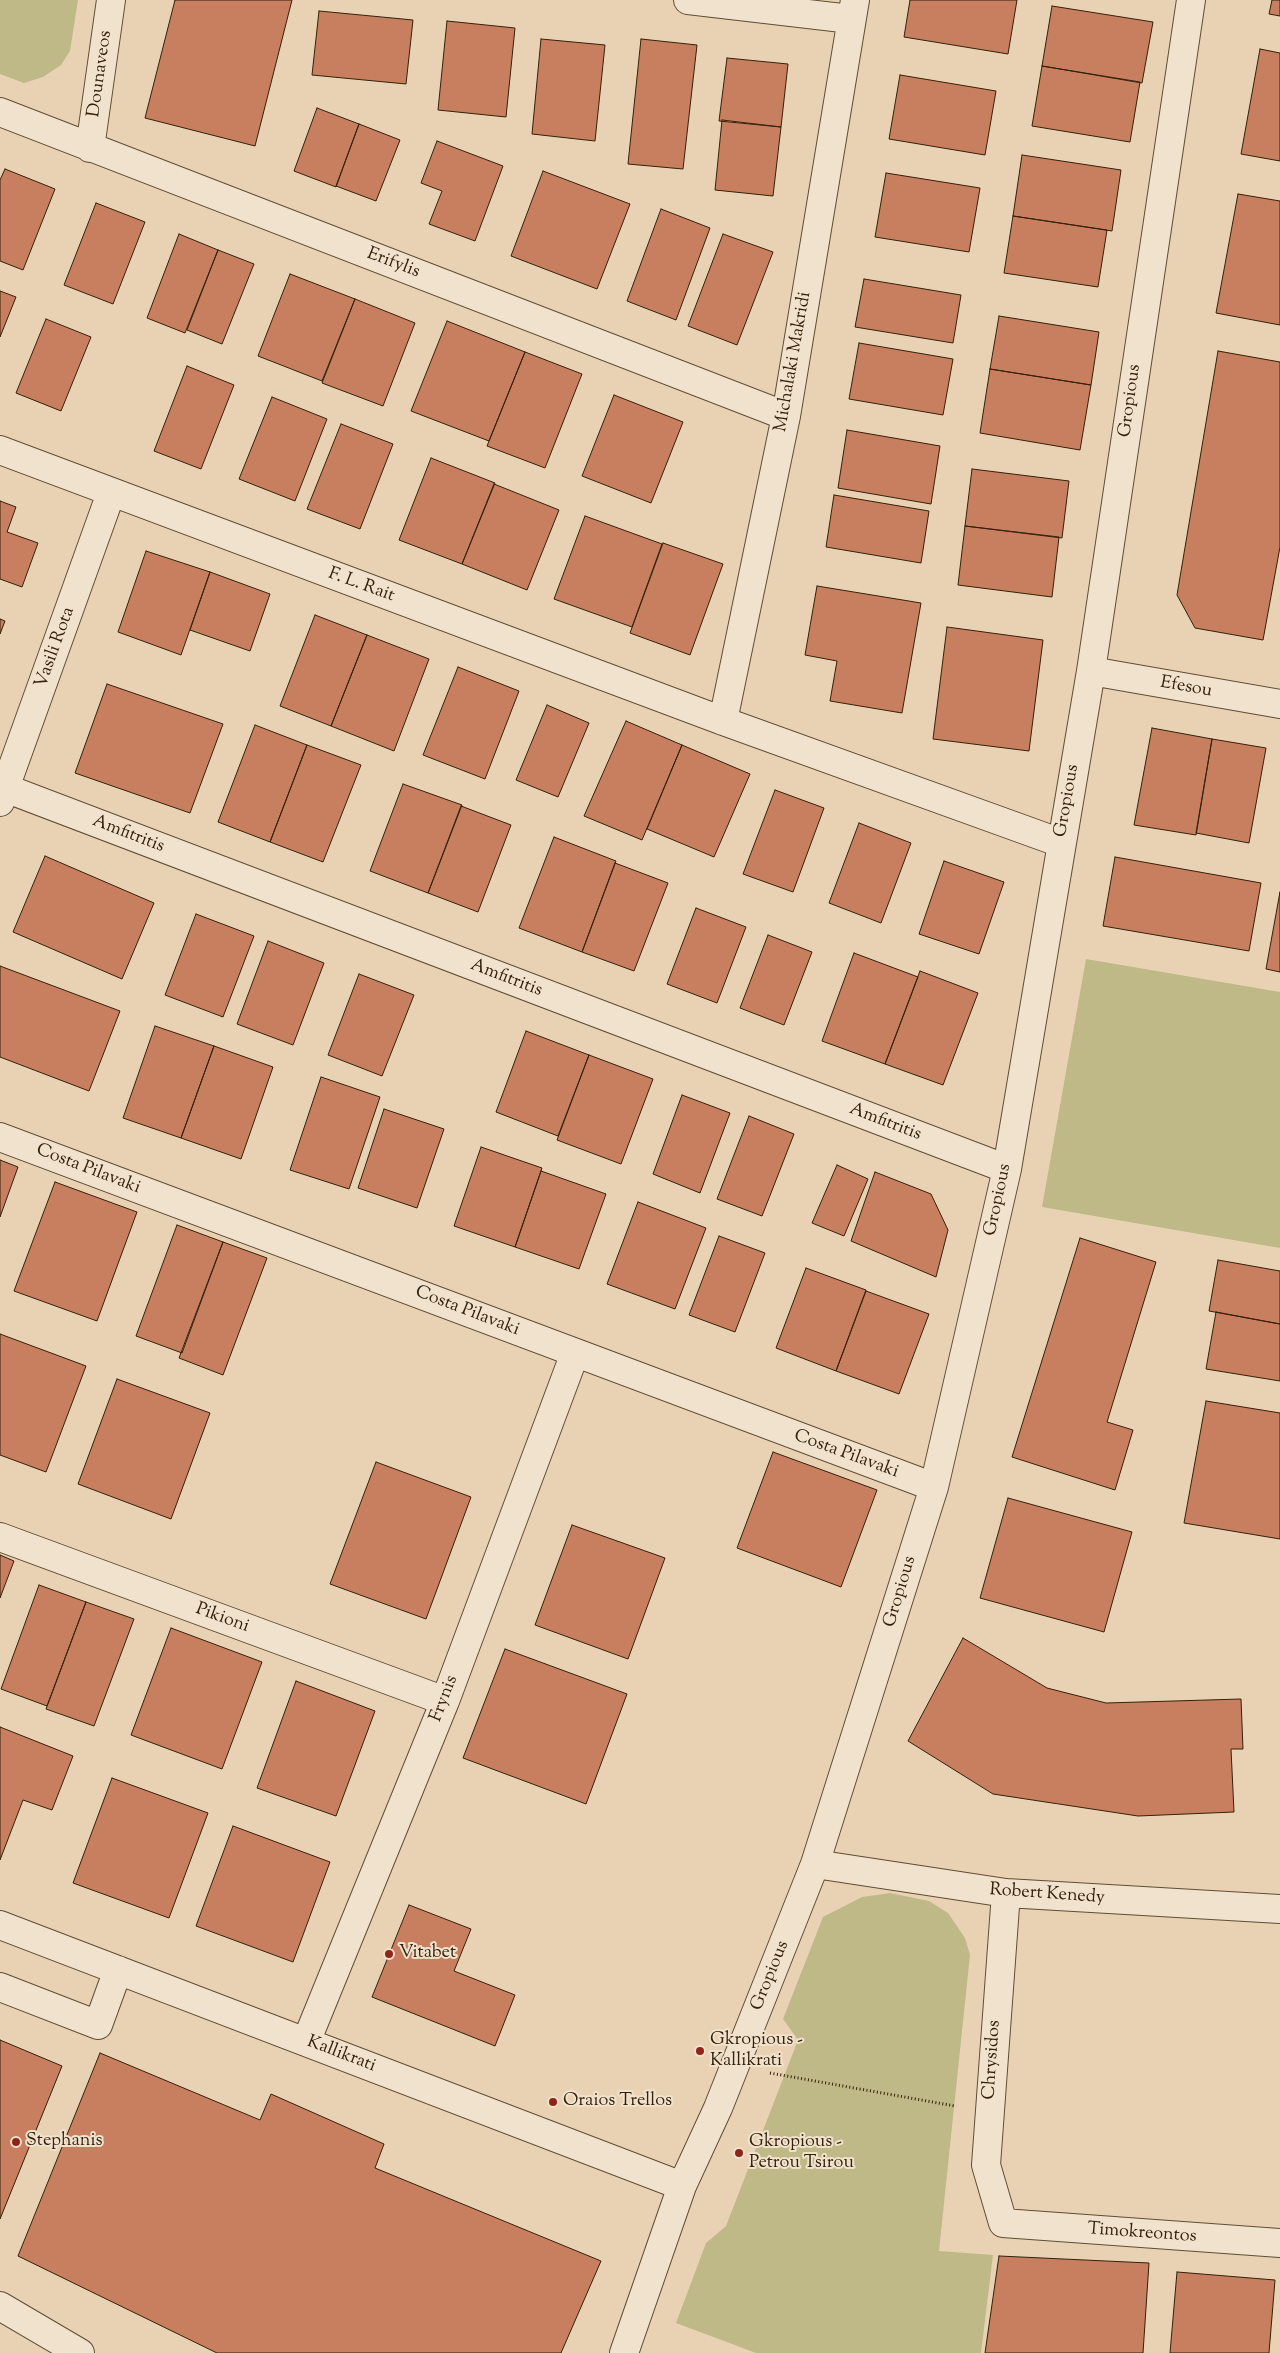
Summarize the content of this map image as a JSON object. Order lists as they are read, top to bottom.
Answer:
{
  "streets": {
    "street": [
      "Dounaveos",
      "Erifylis",
      "Michalaki Makridi",
      "Gropious",
      "F. L. Rait",
      "Vasili Rota",
      "Efesou",
      "Amfitritis",
      "Costa Pilavaki",
      "Pikioni",
      "Frynis",
      "Robert Kenedy",
      "Kallikrati",
      "Chrysidos",
      "Timokreontos"
    ]
  },
  "crossings": [
    ["Dounaveos", "Erifylis"],
    ["Erifylis", "Michalaki Makridi"],
    ["Michalaki Makridi", "F. L. Rait"],
    ["Gropious", "F. L. Rait"],
    ["Gropious", "Efesou"],
    ["Gropious", "Amfitritis"],
    ["Gropious", "Costa Pilavaki"],
    ["Gropious", "Robert Kenedy"],
    ["Gropious", "Kallikrati"],
    ["F. L. Rait", "Vasili Rota"],
    ["Vasili Rota", "Amfitritis"],
    ["Costa Pilavaki", "Frynis"],
    ["Pikioni", "Frynis"],
    ["Frynis", "Kallikrati"],
    ["Robert Kenedy", "Chrysidos"],
    ["Chrysidos", "Timokreontos"]
  ],
  "places": [
    "Vitabet",
    "Gkropious - Kallikrati",
    "Oraios Trellos",
    "Stephanis",
    "Gkropious - Petrou Tsirou"
  ]
}
